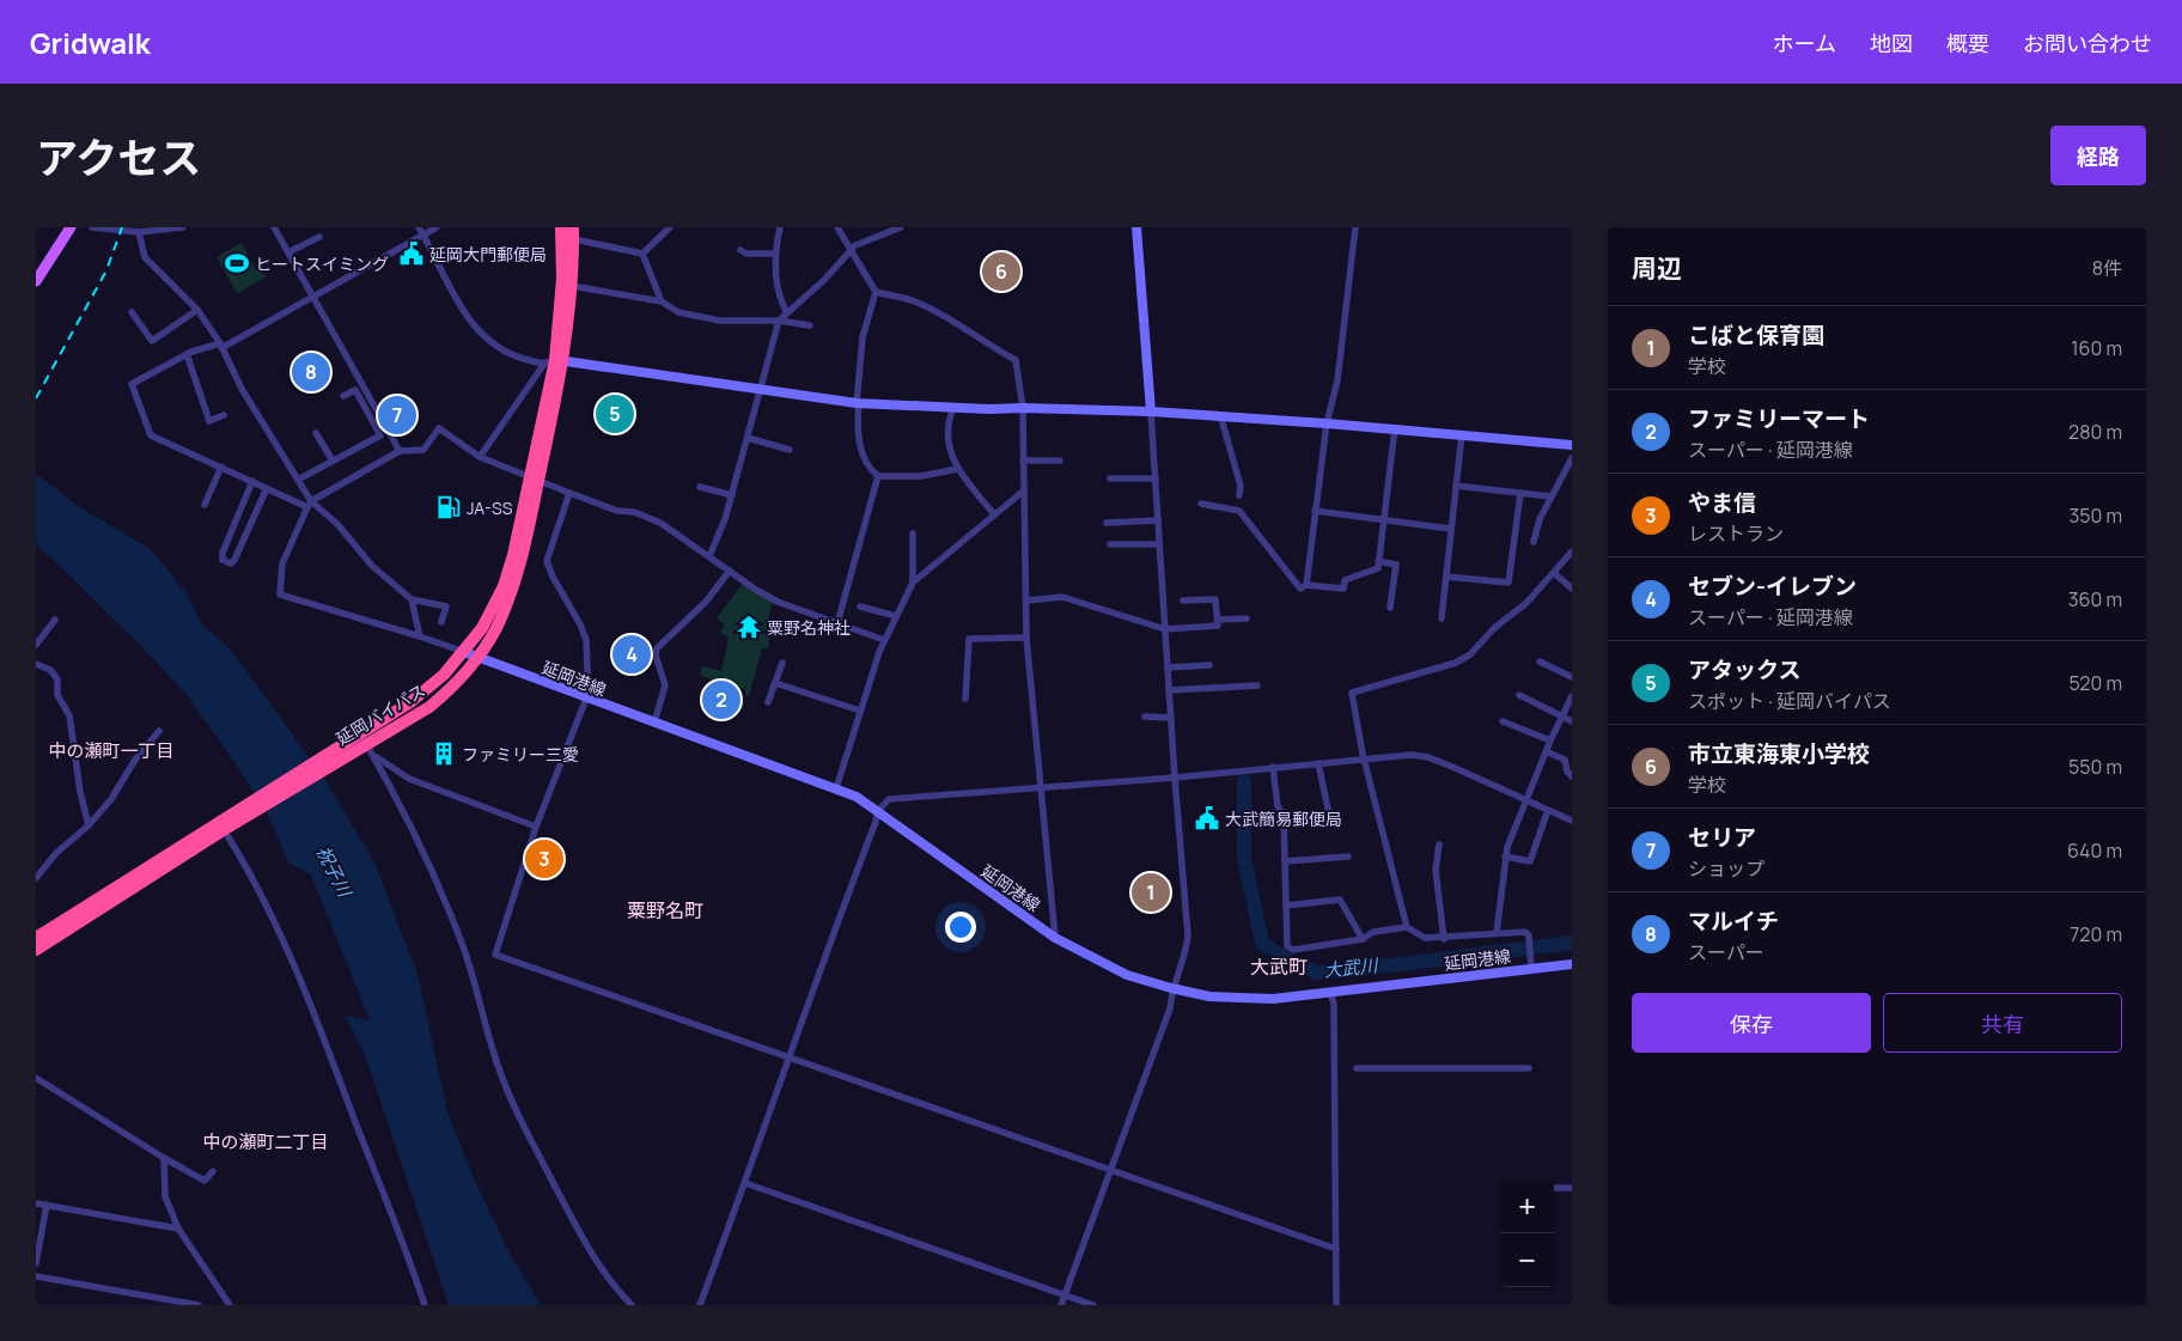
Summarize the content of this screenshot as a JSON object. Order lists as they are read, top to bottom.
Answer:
{
  "streets": {
    "highway": ["延岡バイパス"],
    "street": ["延岡港線"]
  },
  "crossings": [
    ["延岡港線", "延岡バイパス"]
  ],
  "districts": [
    "中の瀬町一丁目",
    "粟野名町",
    "大武町",
    "中の瀬町二丁目"
  ],
  "water": ["祝子川", "大武川"],
  "places": {
    "public building": ["延岡大門郵便局", "大武簡易郵便局"],
    "sports": ["ヒートスイミング"],
    "fuel station": ["JA-SS"],
    "temple": ["粟野名神社"],
    "building": ["ファミリー三愛"]
  },
  "page": {
    "header": "Gridwalk",
    "nav": [
      "ホーム",
      "地図",
      "概要",
      "お問い合わせ"
    ],
    "title": "アクセス",
    "buttons": [
      "経路",
      ["保存", "共有"]
    ],
    "heading": ["周辺", "8件"],
    "pins": [
      "6",
      "8",
      "5",
      "7",
      "4",
      "2",
      "3",
      "1"
    ],
    "list": [
      {
        "mark": "1",
        "name": "こばと保育園",
        "note": "学校",
        "value": "160 m"
      },
      {
        "mark": "2",
        "name": "ファミリーマート",
        "note": "スーパー · 延岡港線",
        "value": "280 m"
      },
      {
        "mark": "3",
        "name": "やま信",
        "note": "レストラン",
        "value": "350 m"
      },
      {
        "mark": "4",
        "name": "セブン-イレブン",
        "note": "スーパー · 延岡港線",
        "value": "360 m"
      },
      {
        "mark": "5",
        "name": "アタックス",
        "note": "スポット · 延岡バイパス",
        "value": "520 m"
      },
      {
        "mark": "6",
        "name": "市立東海東小学校",
        "note": "学校",
        "value": "550 m"
      },
      {
        "mark": "7",
        "name": "セリア",
        "note": "ショップ",
        "value": "640 m"
      },
      {
        "mark": "8",
        "name": "マルイチ",
        "note": "スーパー",
        "value": "720 m"
      }
    ],
    "map_buttons": ["+", "−"]
  }
}
